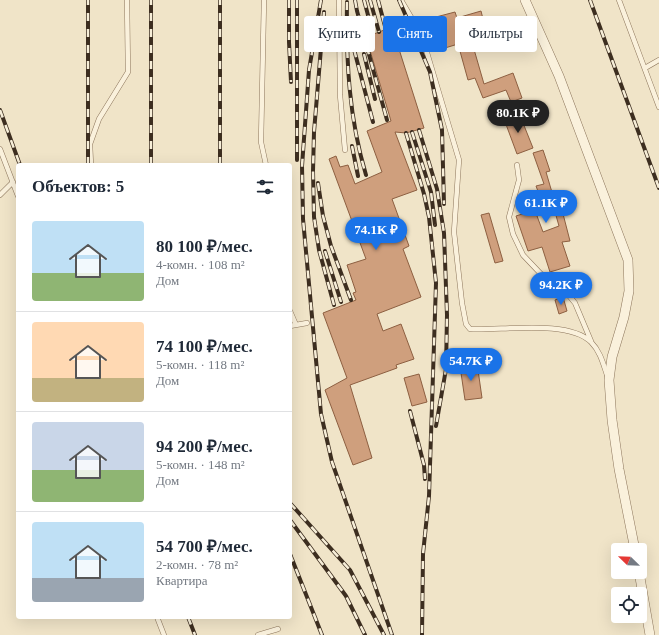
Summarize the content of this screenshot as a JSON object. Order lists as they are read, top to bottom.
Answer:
{
  "north": "top left",
  "page": {
    "chip": ["Купить", "Снять", "Фильтры"],
    "price": [
      "80.1K ₽",
      "61.1K ₽",
      "74.1K ₽",
      "94.2K ₽",
      "54.7K ₽"
    ],
    "heading": "Объектов: 5",
    "list": [
      {
        "name": "80 100 ₽/мес.",
        "note": "4-комн. · 108 m² · Дом"
      },
      {
        "name": "74 100 ₽/мес.",
        "note": "5-комн. · 118 m² · Дом"
      },
      {
        "name": "94 200 ₽/мес.",
        "note": "5-комн. · 148 m² · Дом"
      },
      {
        "name": "54 700 ₽/мес.",
        "note": "2-комн. · 78 m² · Квартира"
      }
    ]
  }
}
